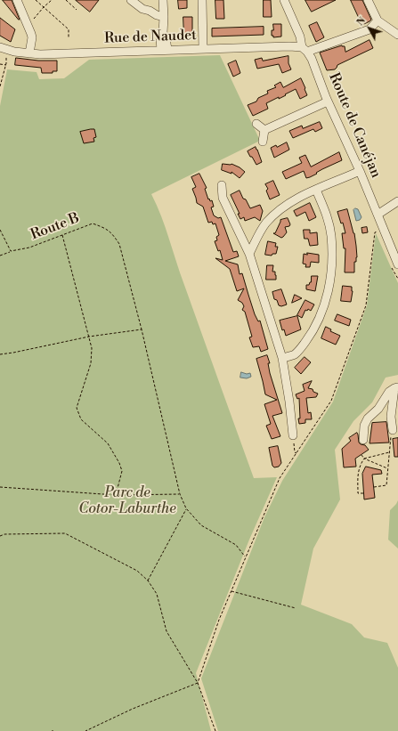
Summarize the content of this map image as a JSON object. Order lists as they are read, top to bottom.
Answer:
{
  "streets": {
    "street": ["Rue de Naudet", "Route de Canéjan"],
    "path": ["Route B"]
  },
  "crossings": [
    ["Rue de Naudet", "Route de Canéjan"]
  ],
  "parks": ["Parc de Cotor-Laburthe"],
  "north": "top left"
}
